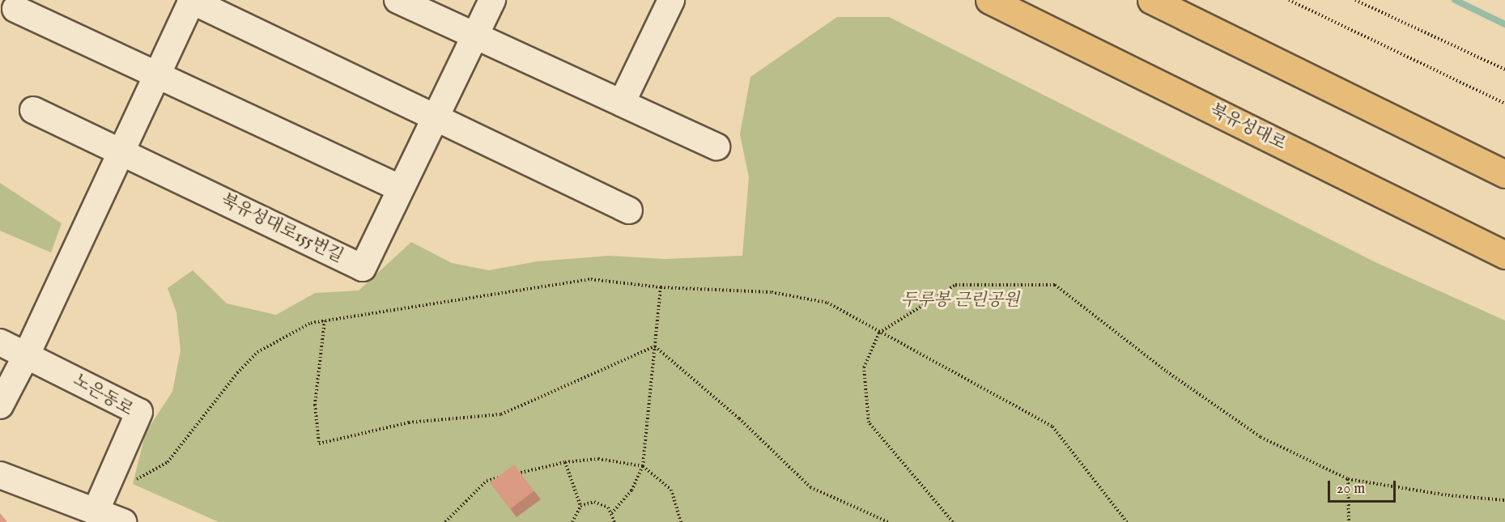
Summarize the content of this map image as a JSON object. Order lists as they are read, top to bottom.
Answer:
{
  "streets": {
    "main road": ["북유성대로"],
    "street": ["북유성대로155번길", "노은동로"]
  },
  "parks": ["두루봉 근린공원"],
  "scale_bar": "20 m"
}
